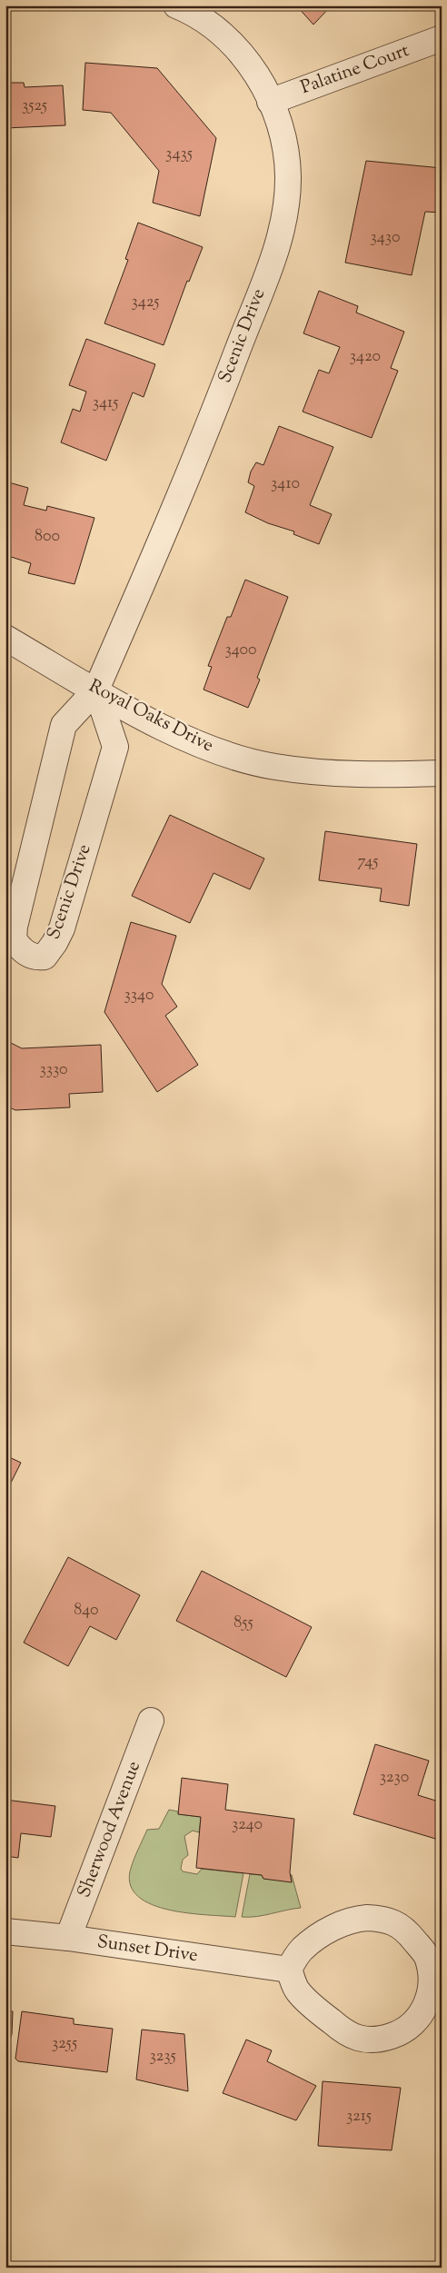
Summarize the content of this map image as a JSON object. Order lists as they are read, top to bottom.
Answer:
{
  "streets": {
    "street": [
      "Palatine Court",
      "Scenic Drive",
      "Royal Oaks Drive",
      "Sherwood Avenue",
      "Sunset Drive"
    ]
  },
  "crossings": [
    ["Palatine Court", "Scenic Drive"],
    ["Scenic Drive", "Royal Oaks Drive"],
    ["Sherwood Avenue", "Sunset Drive"]
  ],
  "house_numbers": [
    "3525",
    "3435",
    "3430",
    "3425",
    "3420",
    "3415",
    "3410",
    "800",
    "3400",
    "745",
    "3340",
    "3330",
    "840",
    "855",
    "3230",
    "3240",
    "3255",
    "3235",
    "3215"
  ]
}
